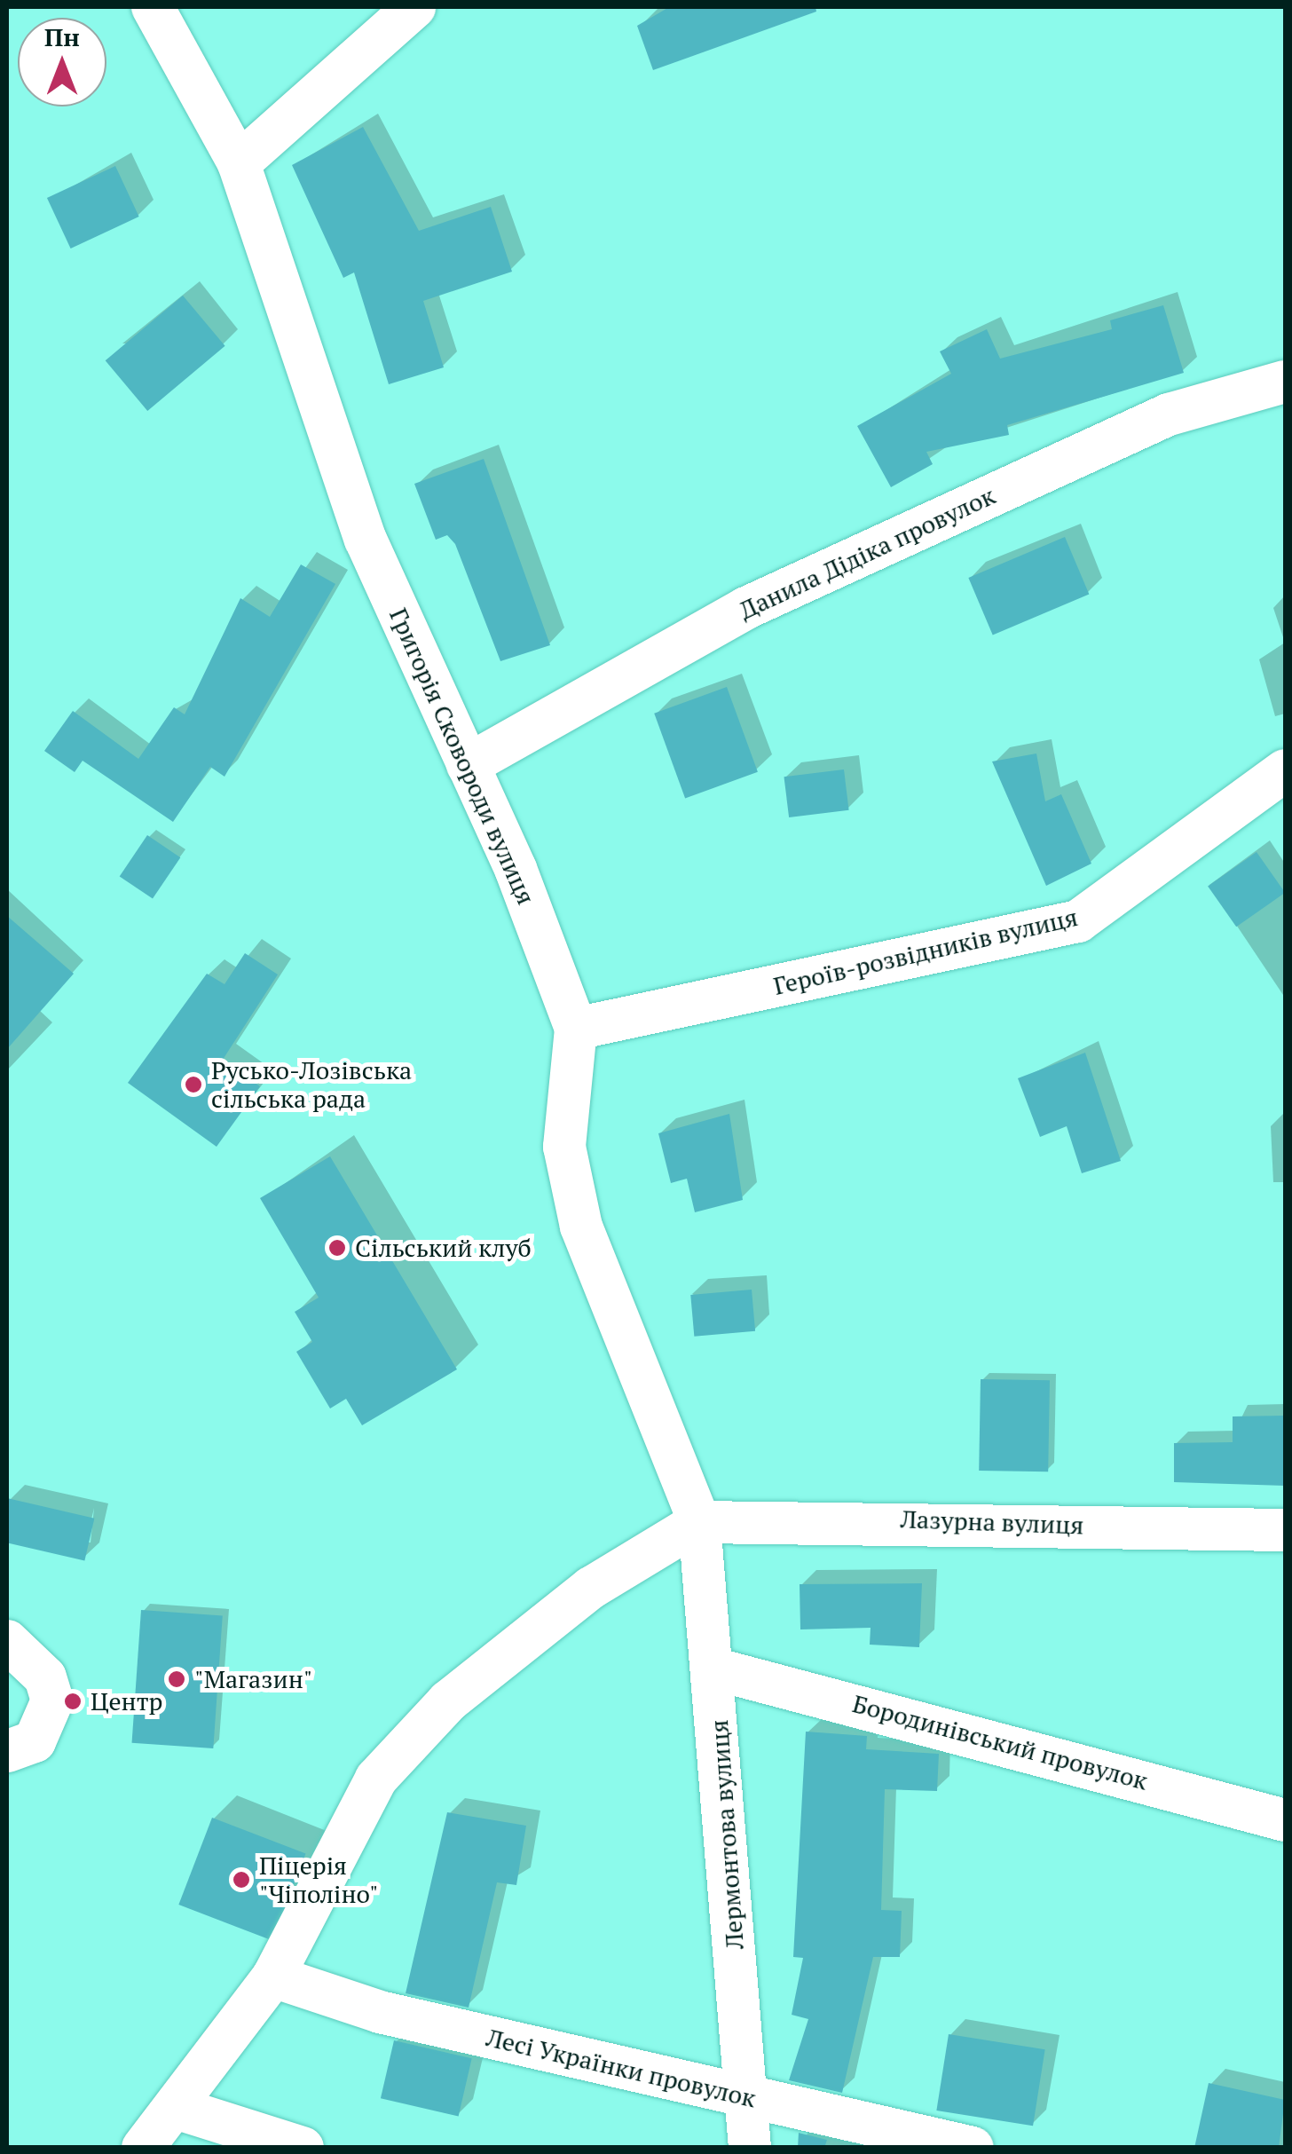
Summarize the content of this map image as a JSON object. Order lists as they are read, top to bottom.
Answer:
{
  "streets": {
    "street": [
      "Данила Дідіка провулок",
      "Григорія Сковороди вулиця",
      "Героїв-розвідників вулиця",
      "Лазурна вулиця",
      "Бородинівський провулок",
      "Лермонтова вулиця",
      "Лесі Українки провулок"
    ]
  },
  "crossings": [
    ["Данила Дідіка провулок", "Григорія Сковороди вулиця"],
    ["Григорія Сковороди вулиця", "Героїв-розвідників вулиця"],
    ["Григорія Сковороди вулиця", "Лазурна вулиця"],
    ["Григорія Сковороди вулиця", "Лермонтова вулиця"],
    ["Лазурна вулиця", "Лермонтова вулиця"],
    ["Бородинівський провулок", "Лермонтова вулиця"],
    ["Лермонтова вулиця", "Лесі Українки провулок"]
  ],
  "places": [
    "Русько-Лозівська сільська рада",
    "Сільський клуб",
    "\"Магазин\"",
    "Центр",
    "Піцерія \"Чіполіно\""
  ],
  "north": "top"
}
